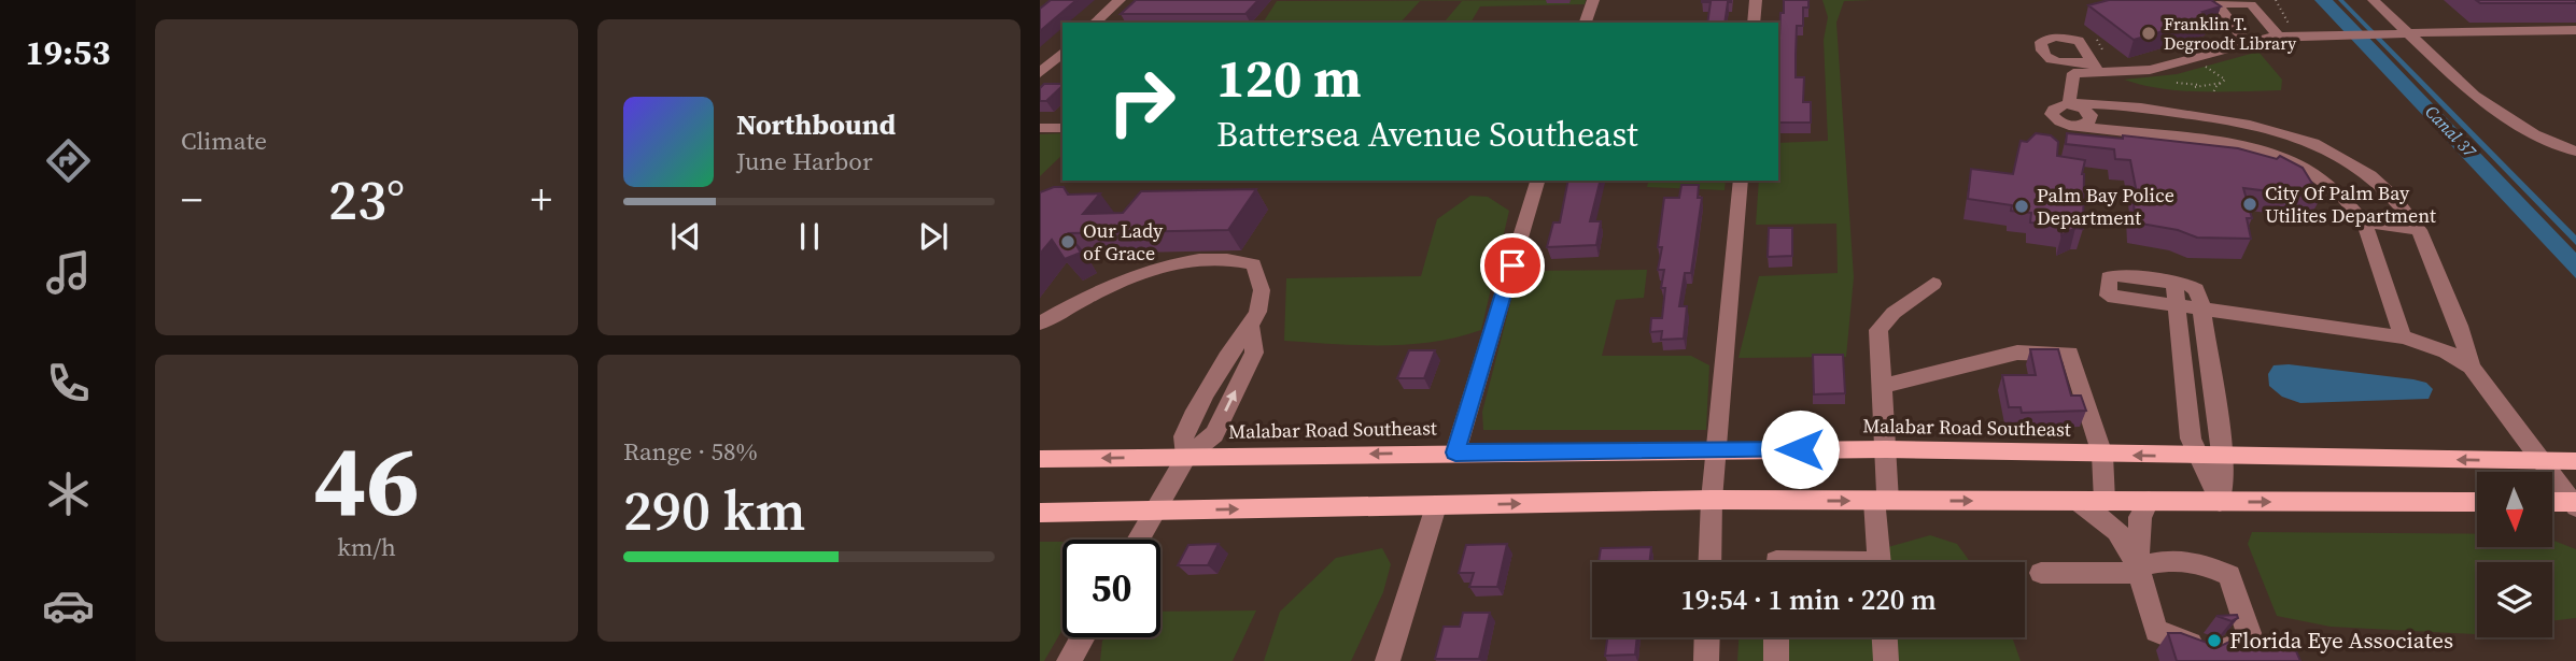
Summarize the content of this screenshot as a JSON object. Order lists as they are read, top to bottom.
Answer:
{
  "streets": {
    "main road": ["Malabar Road Southeast"]
  },
  "water": ["Canal 37"],
  "places": [
    "Franklin T. Degroodt Library",
    "City Of Palm Bay Utilites Department",
    "Palm Bay Police Department",
    "Our Lady of Grace",
    "Florida Eye Associates"
  ],
  "north": "bottom",
  "page": {
    "tabs": "19:53",
    "tile": [
      "Climate",
      ["46", "km/h"],
      ["Range · 58%", "290 km"]
    ],
    "turn": ["120 m", "Battersea Avenue Southeast"],
    "song": ["Northbound", "June Harbor"],
    "heat": ["−", "23°", "+"],
    "limit": "50",
    "trip": "19:54 · 1 min · 220 m"
  }
}
